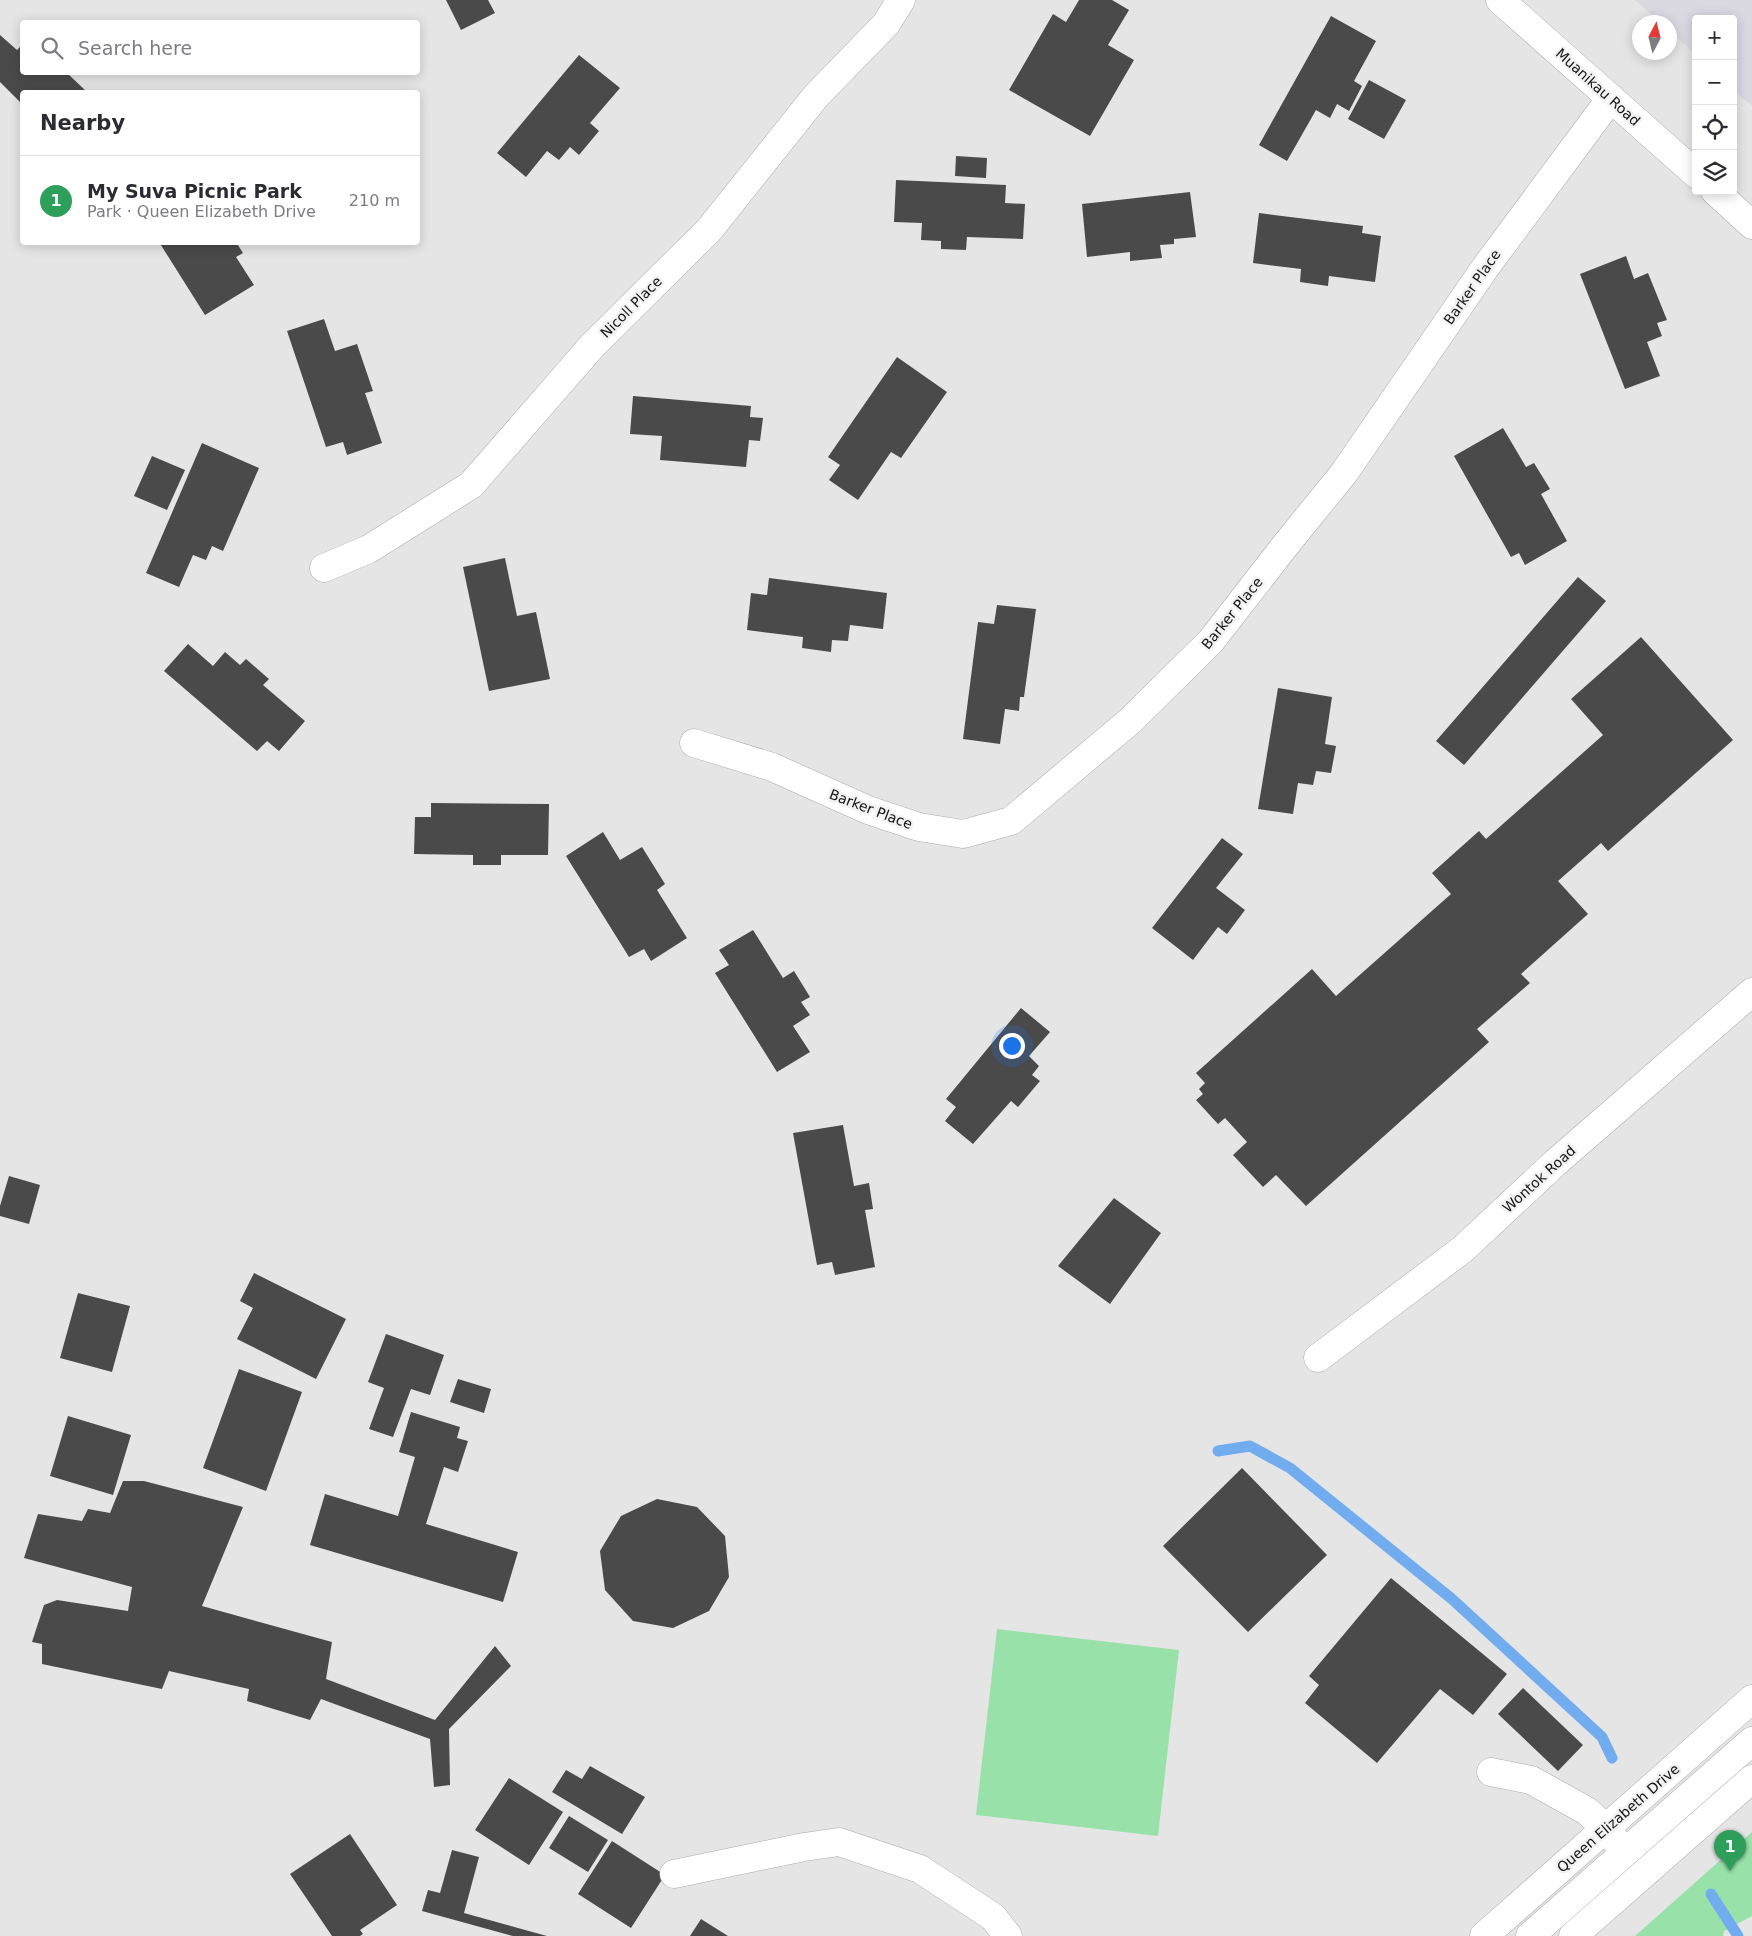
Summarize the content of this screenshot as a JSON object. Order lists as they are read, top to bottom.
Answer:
{
  "streets": {
    "street": [
      "Muanikau Road",
      "Barker Place",
      "Nicoll Place",
      "Wontok Road",
      "Queen Elizabeth Drive"
    ]
  },
  "crossings": [
    ["Muanikau Road", "Barker Place"]
  ],
  "north": "top",
  "page": {
    "map_buttons": ["+", "−"],
    "search": "Search here",
    "heading": "Nearby",
    "list": [
      {
        "mark": "1",
        "name": "My Suva Picnic Park",
        "note": "Park · Queen Elizabeth Drive",
        "value": "210 m"
      }
    ],
    "pins": "1"
  }
}
